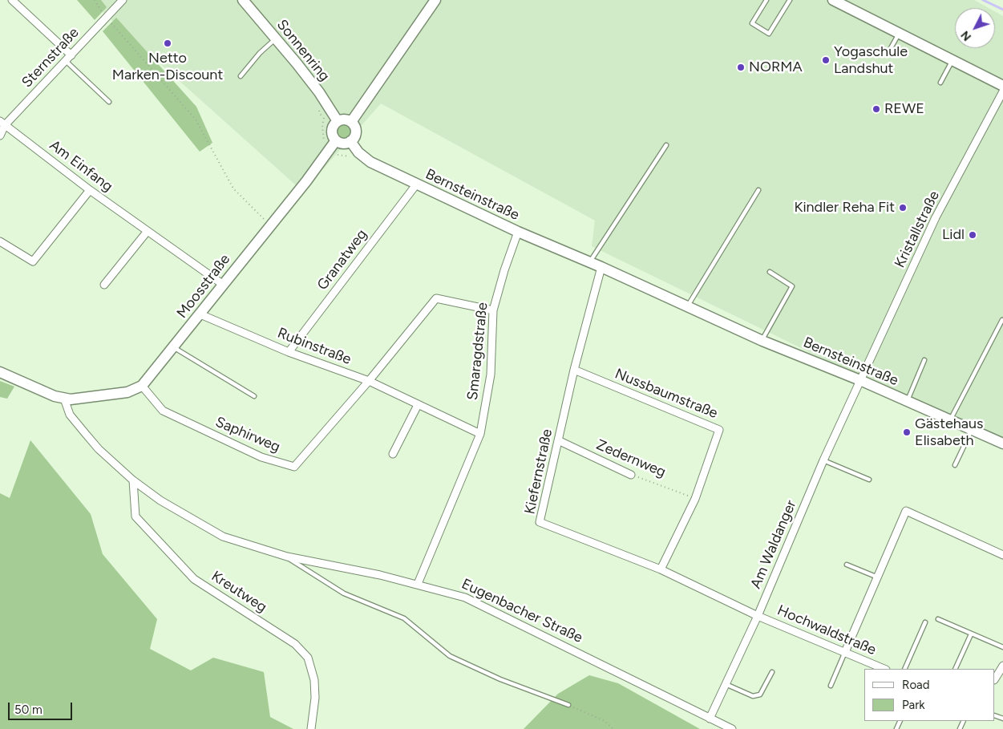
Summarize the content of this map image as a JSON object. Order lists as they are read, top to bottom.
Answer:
{
  "streets": {
    "street": [
      "Sonnenring",
      "Sternstraße",
      "Am Einfang",
      "Bernsteinstraße",
      "Kristallstraße",
      "Granatweg",
      "Moosstraße",
      "Rubinstraße",
      "Smaragdstraße",
      "Nussbaumstraße",
      "Saphirweg",
      "Zedernweg",
      "Kiefernstraße",
      "Am Waldanger",
      "Kreutweg",
      "Eugenbacher Straße",
      "Hochwaldstraße"
    ]
  },
  "crossings": [
    ["Sonnenring", "Bernsteinstraße"],
    ["Sonnenring", "Moosstraße"],
    ["Sternstraße", "Am Einfang"],
    ["Am Einfang", "Moosstraße"],
    ["Bernsteinstraße", "Kristallstraße"],
    ["Bernsteinstraße", "Granatweg"],
    ["Bernsteinstraße", "Moosstraße"],
    ["Bernsteinstraße", "Smaragdstraße"],
    ["Bernsteinstraße", "Kiefernstraße"],
    ["Bernsteinstraße", "Am Waldanger"],
    ["Kristallstraße", "Am Waldanger"],
    ["Granatweg", "Rubinstraße"],
    ["Moosstraße", "Rubinstraße"],
    ["Moosstraße", "Saphirweg"],
    ["Moosstraße", "Eugenbacher Straße"],
    ["Rubinstraße", "Smaragdstraße"],
    ["Rubinstraße", "Saphirweg"],
    ["Smaragdstraße", "Eugenbacher Straße"],
    ["Nussbaumstraße", "Zedernweg"],
    ["Nussbaumstraße", "Kiefernstraße"],
    ["Zedernweg", "Kiefernstraße"],
    ["Kiefernstraße", "Am Waldanger"],
    ["Kiefernstraße", "Hochwaldstraße"],
    ["Am Waldanger", "Eugenbacher Straße"],
    ["Am Waldanger", "Hochwaldstraße"],
    ["Kreutweg", "Eugenbacher Straße"]
  ],
  "places": [
    "Netto Marken-Discount",
    "Yogaschule Landshut",
    "NORMA",
    "REWE",
    "Kindler Reha Fit",
    "Lidl",
    "Gästehaus Elisabeth"
  ],
  "legend": ["Road", "Park"],
  "scale_bar": "50 m",
  "north": "bottom left"
}
